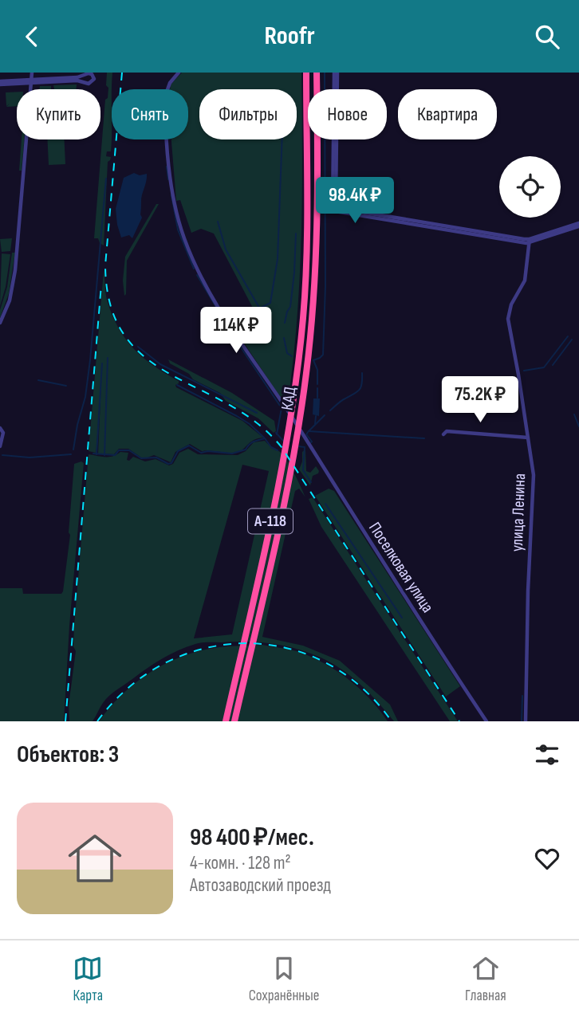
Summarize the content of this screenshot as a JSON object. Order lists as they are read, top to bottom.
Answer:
{
  "streets": {
    "highway": ["КАД", "А-118"],
    "street": ["улица Ленина", "Поселковая улица"]
  },
  "page": {
    "header": "Roofr",
    "chip": [
      "Купить",
      "Снять",
      "Фильтры",
      "Новое",
      "Квартира"
    ],
    "price": ["98.4K ₽", "114K ₽", "75.2K ₽"],
    "heading": "Объектов: 3",
    "list": [
      {
        "name": "98 400 ₽/мес.",
        "note": "4-комн. · 128 m² · Автозаводский проезд"
      }
    ],
    "tabs": ["Карта", "Сохранённые", "Главная"]
  }
}
